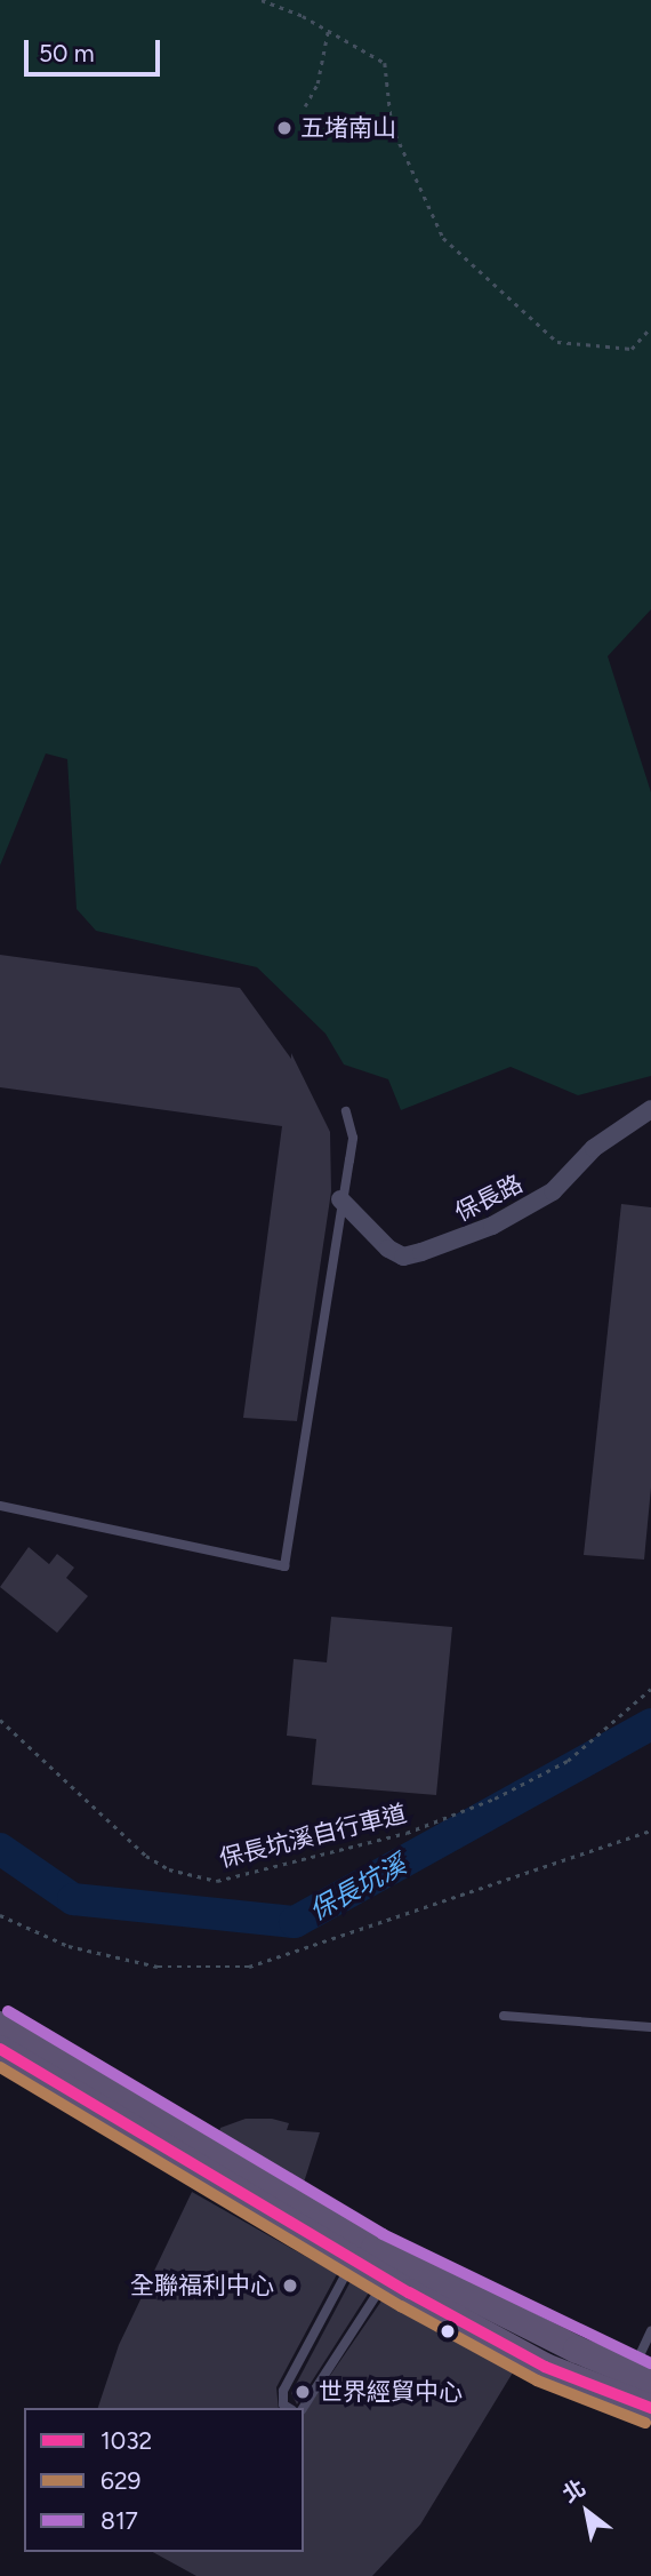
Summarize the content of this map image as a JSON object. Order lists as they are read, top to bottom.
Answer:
{
  "streets": {
    "street": ["保長路"],
    "path": ["保長坑溪自行車道"]
  },
  "water": ["保長坑溪"],
  "places": ["五堵南山", "全聯福利中心", "世界經貿中心"],
  "lines": ["transit line 817", "transit line 1032", "transit line 629"],
  "legend": ["1032", "629", "817"],
  "scale_bar": "50 m",
  "north": "top left"
}
